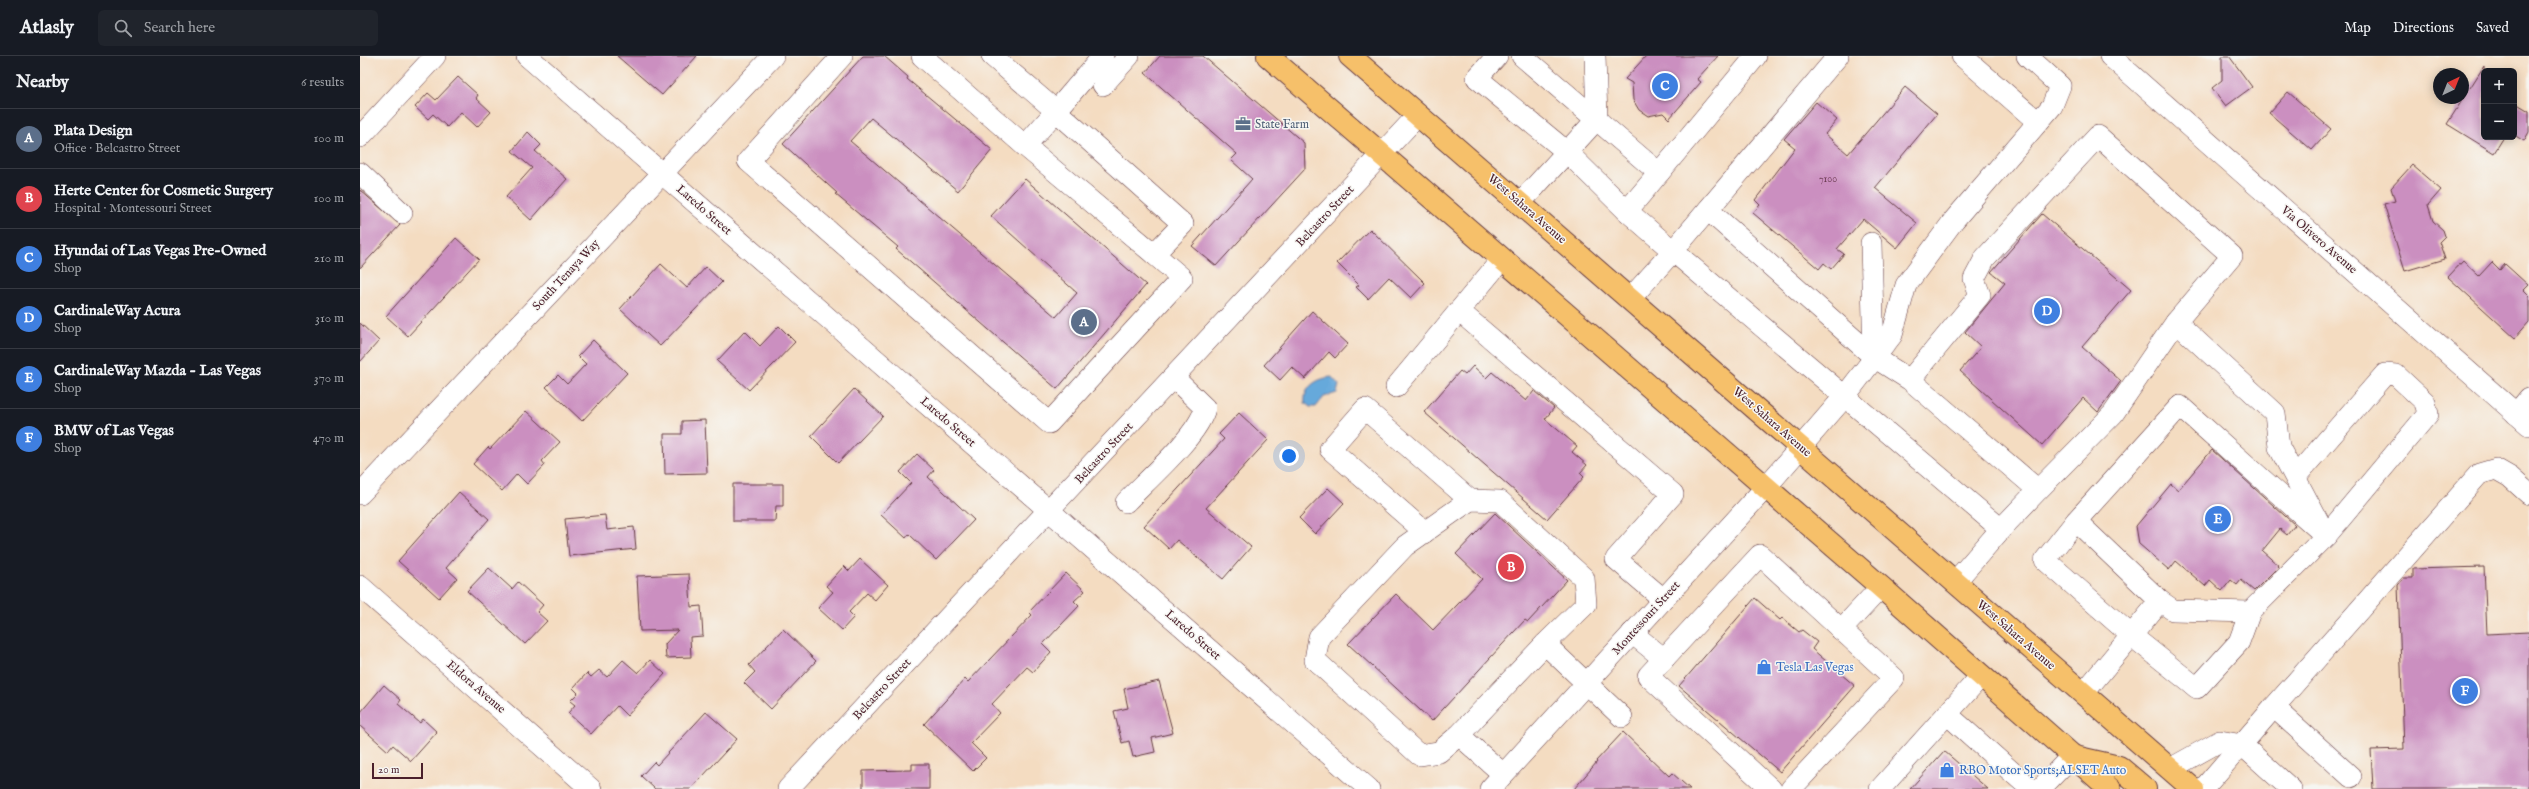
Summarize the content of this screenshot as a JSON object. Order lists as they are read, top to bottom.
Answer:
{
  "streets": {
    "main road": ["West Sahara Avenue"],
    "street": [
      "Laredo Street",
      "Belcastro Street",
      "Via Olivero Avenue",
      "South Tenaya Way",
      "Montessouri Street",
      "Eldora Avenue"
    ]
  },
  "crossings": [
    ["West Sahara Avenue", "Belcastro Street"],
    ["West Sahara Avenue", "Montessouri Street"],
    ["Laredo Street", "Belcastro Street"],
    ["Laredo Street", "South Tenaya Way"]
  ],
  "places": {
    "office": ["State Farm"],
    "shop": ["Tesla Las Vegas", "RBO Motor Sports;ALSET Auto"]
  },
  "house_numbers": ["7100"],
  "scale_bar": "20 m",
  "north": "top right",
  "page": {
    "header": "Atlasly",
    "search": "Search here",
    "nav": ["Map", "Directions", "Saved"],
    "heading": ["Nearby", "6 results"],
    "map_buttons": ["+", "−"],
    "pins": [
      "C",
      "D",
      "A",
      "E",
      "B",
      "F"
    ],
    "list": [
      {
        "mark": "A",
        "name": "Plata Design",
        "note": "Office · Belcastro Street",
        "value": "100 m"
      },
      {
        "mark": "B",
        "name": "Herte Center for Cosmetic Surgery",
        "note": "Hospital · Montessouri Street",
        "value": "100 m"
      },
      {
        "mark": "C",
        "name": "Hyundai of Las Vegas Pre-Owned",
        "note": "Shop",
        "value": "210 m"
      },
      {
        "mark": "D",
        "name": "CardinaleWay Acura",
        "note": "Shop",
        "value": "310 m"
      },
      {
        "mark": "E",
        "name": "CardinaleWay Mazda - Las Vegas",
        "note": "Shop",
        "value": "370 m"
      },
      {
        "mark": "F",
        "name": "BMW of Las Vegas",
        "note": "Shop",
        "value": "470 m"
      }
    ],
    "scale": "20 m"
  }
}
